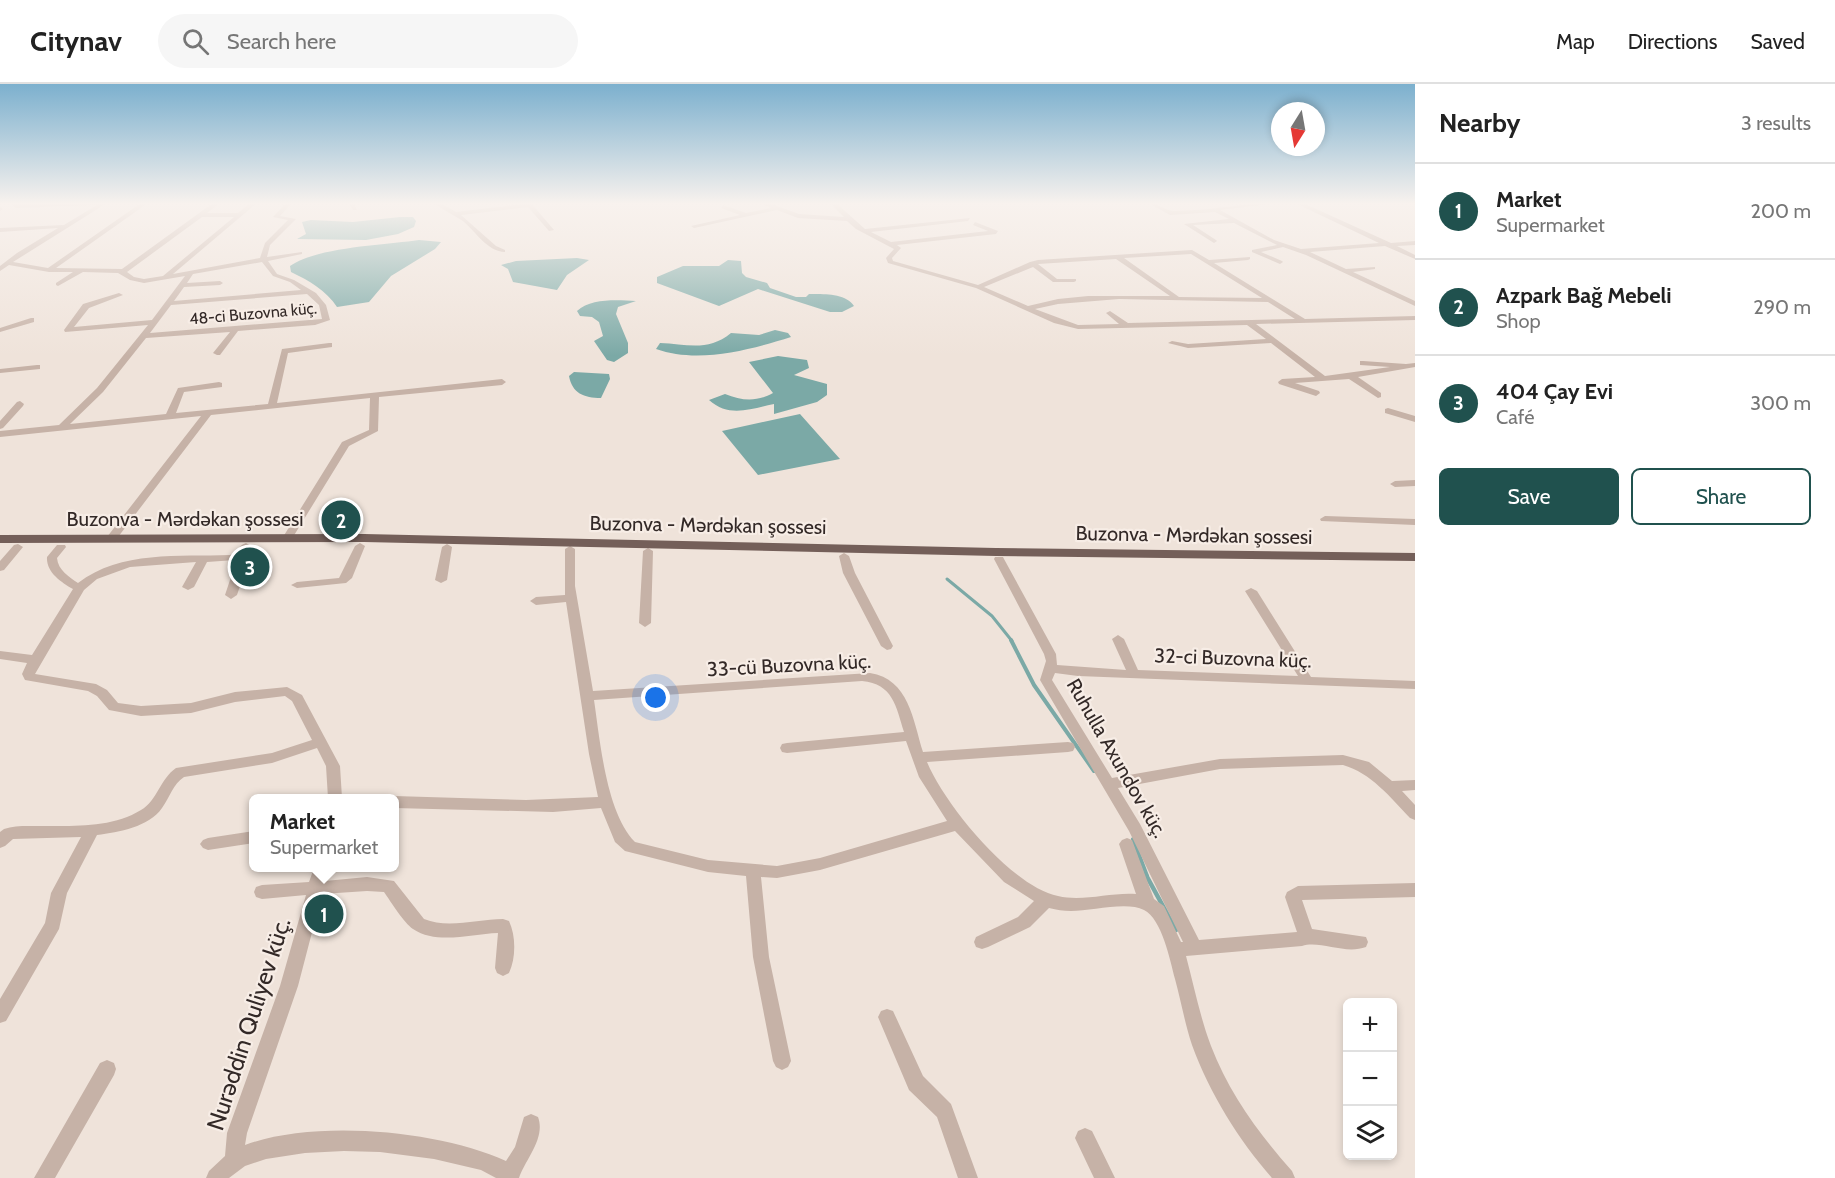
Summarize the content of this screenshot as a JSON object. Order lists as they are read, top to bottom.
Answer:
{
  "streets": {
    "main road": ["Buzonva - Mərdəkan şossesi"],
    "street": [
      "48-ci Buzovna küç.",
      "32-ci Buzovna küç.",
      "33-cü Buzovna küç.",
      "Ruhulla Axundov küç.",
      "Nurəddin Quliyev küç."
    ]
  },
  "crossings": [
    ["32-ci Buzovna küç.", "Ruhulla Axundov küç."]
  ],
  "north": "bottom",
  "page": {
    "header": "Citynav",
    "search": "Search here",
    "nav": ["Map", "Directions", "Saved"],
    "heading": ["Nearby", "3 results"],
    "list": [
      {
        "mark": "1",
        "name": "Market",
        "note": "Supermarket",
        "value": "200 m"
      },
      {
        "mark": "2",
        "name": "Azpark Bağ Mebeli",
        "note": "Shop",
        "value": "290 m"
      },
      {
        "mark": "3",
        "name": "404 Çay Evi",
        "note": "Café",
        "value": "300 m"
      }
    ],
    "buttons": ["Save", "Share"],
    "pins": ["2", "3", "1"],
    "popup": ["Market", "Supermarket"],
    "map_buttons": ["+", "−"]
  }
}
